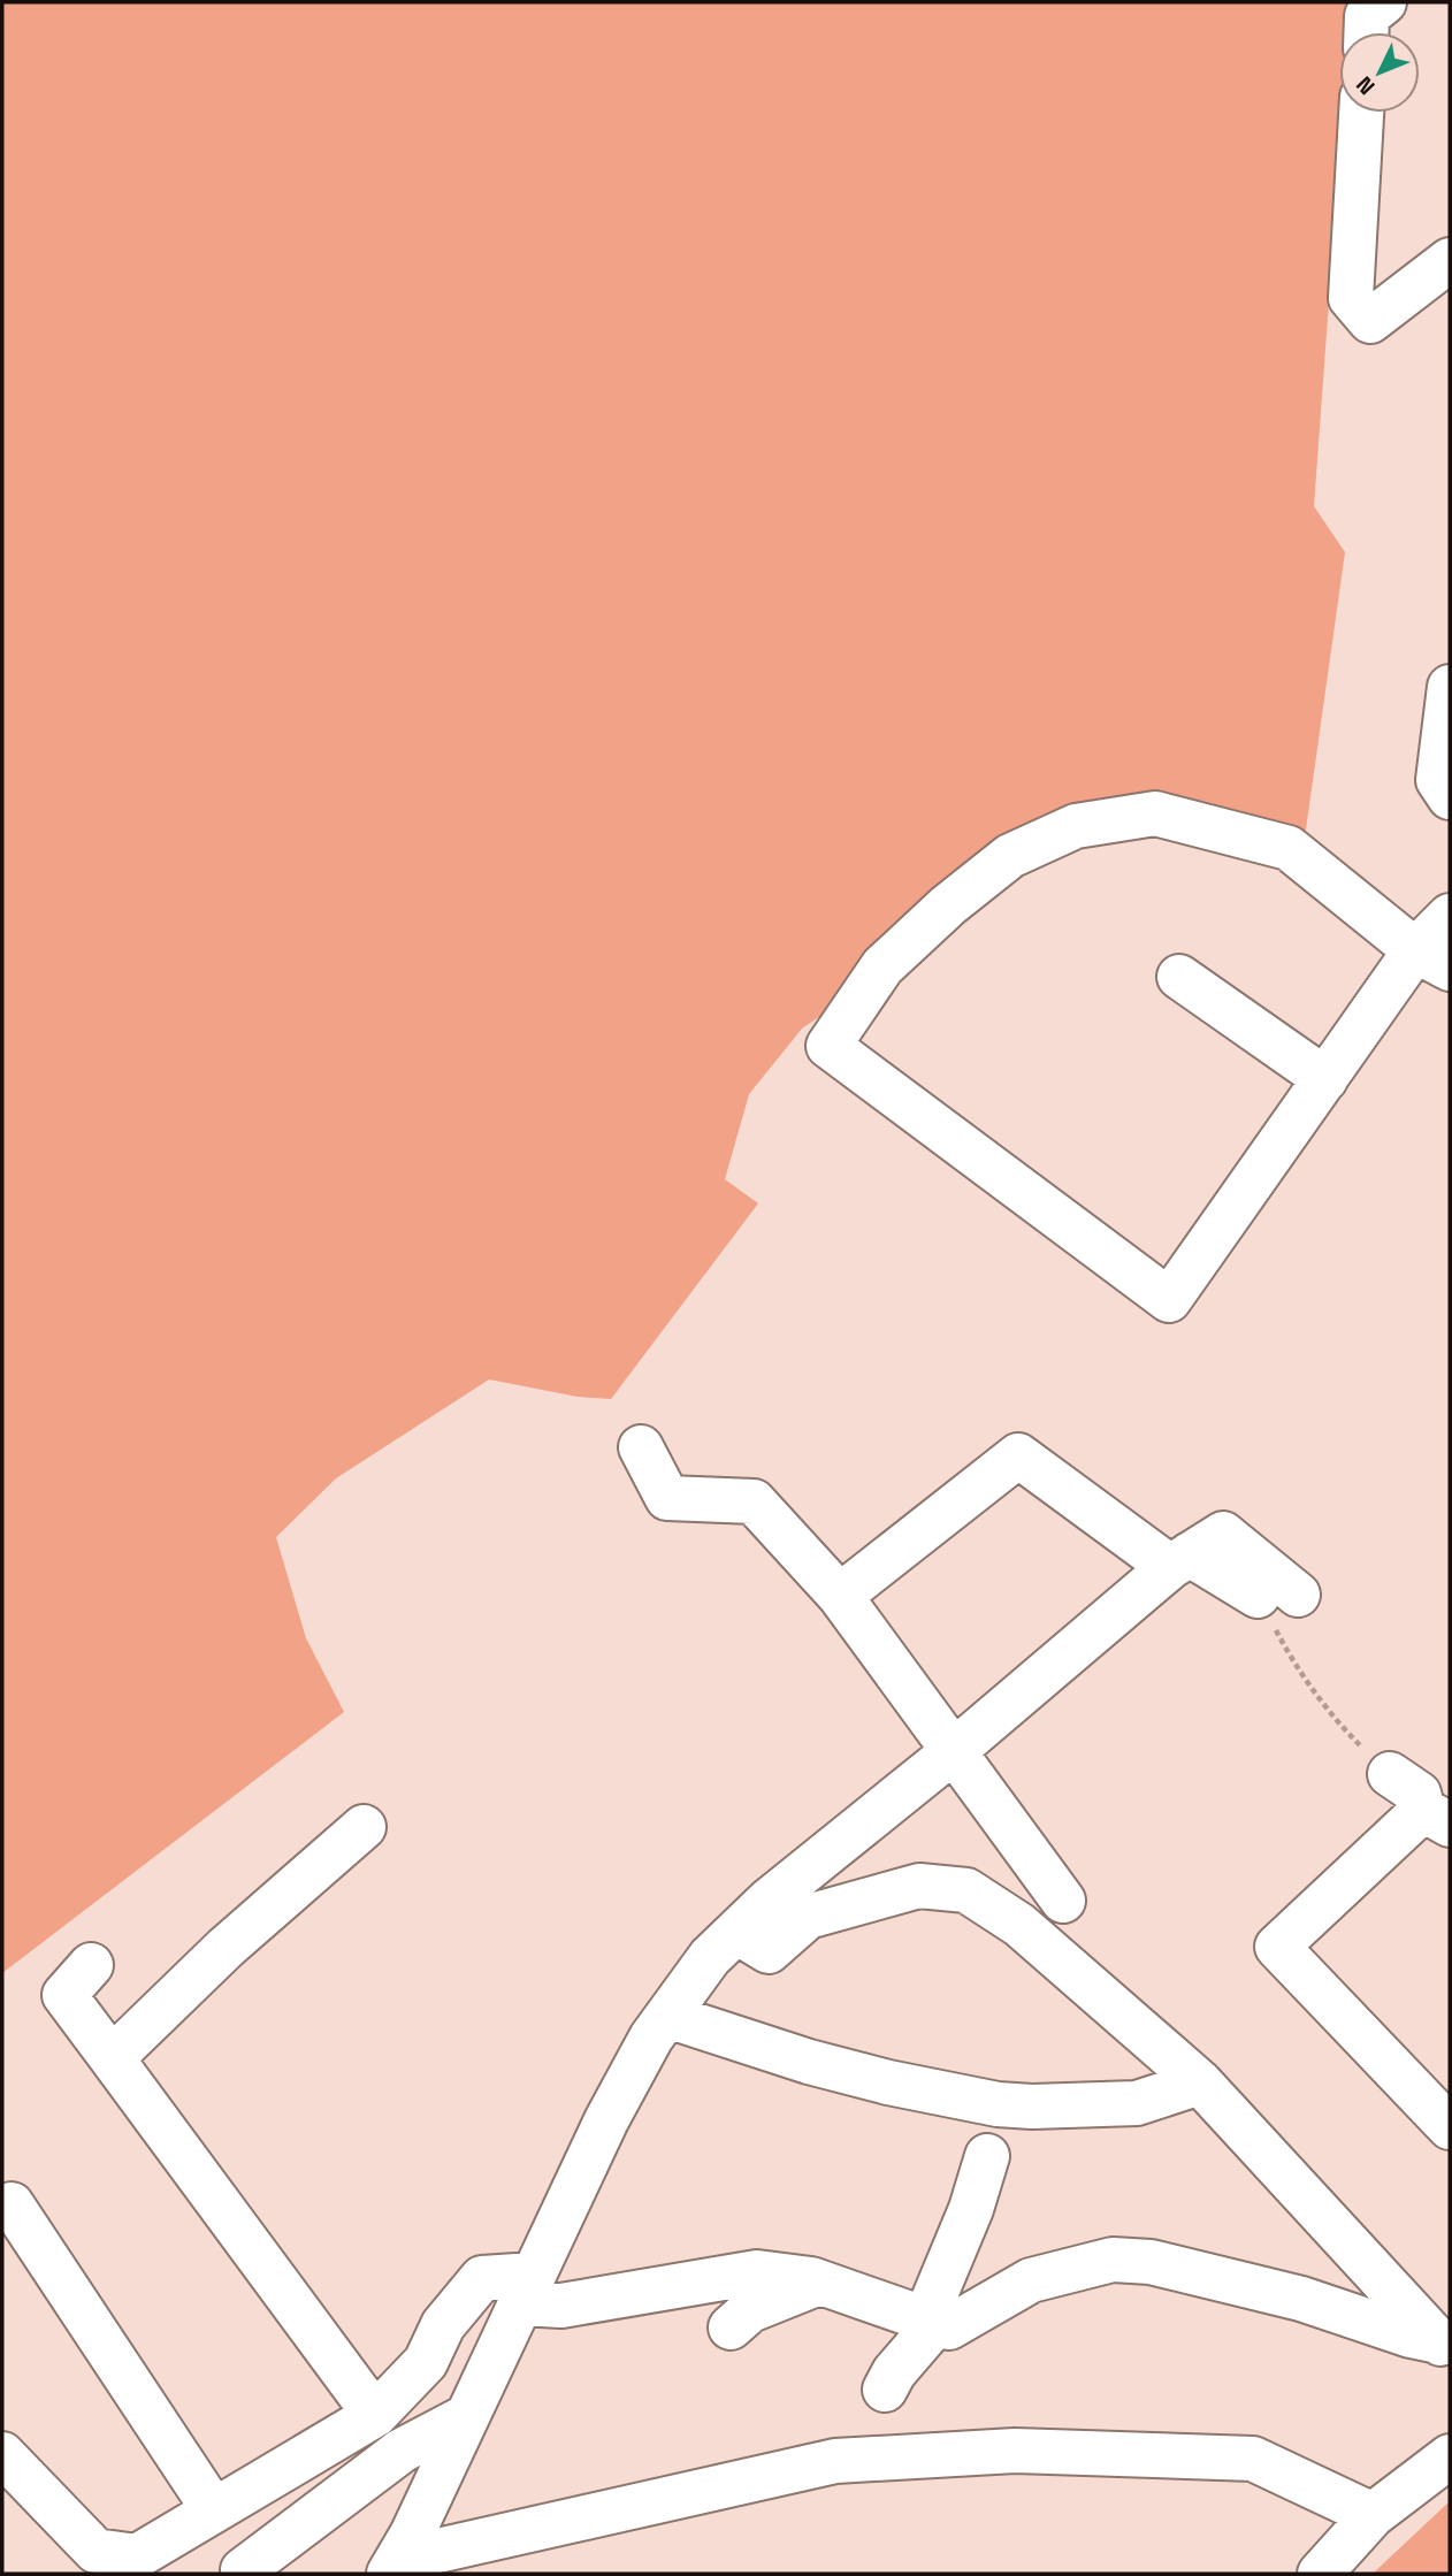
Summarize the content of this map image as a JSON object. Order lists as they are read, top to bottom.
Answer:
{
  "north": "bottom left"
}
